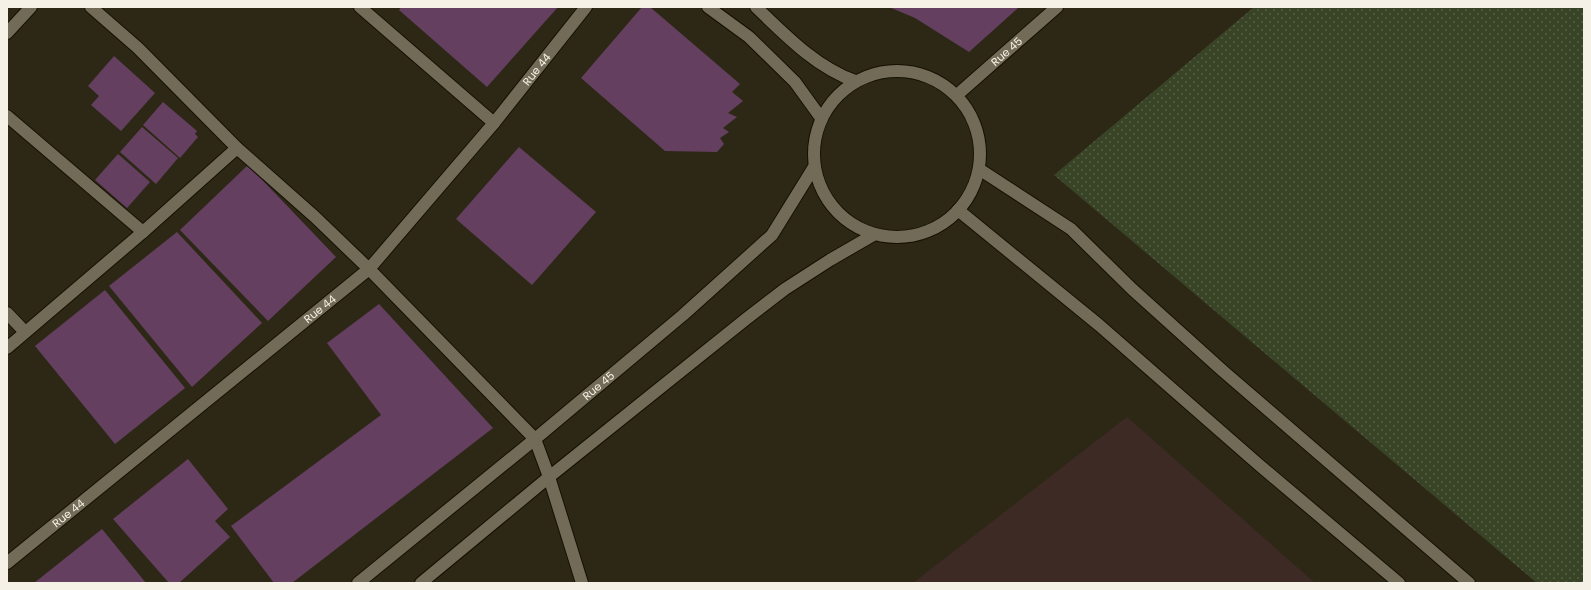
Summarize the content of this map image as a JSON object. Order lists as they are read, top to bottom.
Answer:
{
  "streets": {
    "street": ["Rue 45", "Rue 44"]
  }
}
